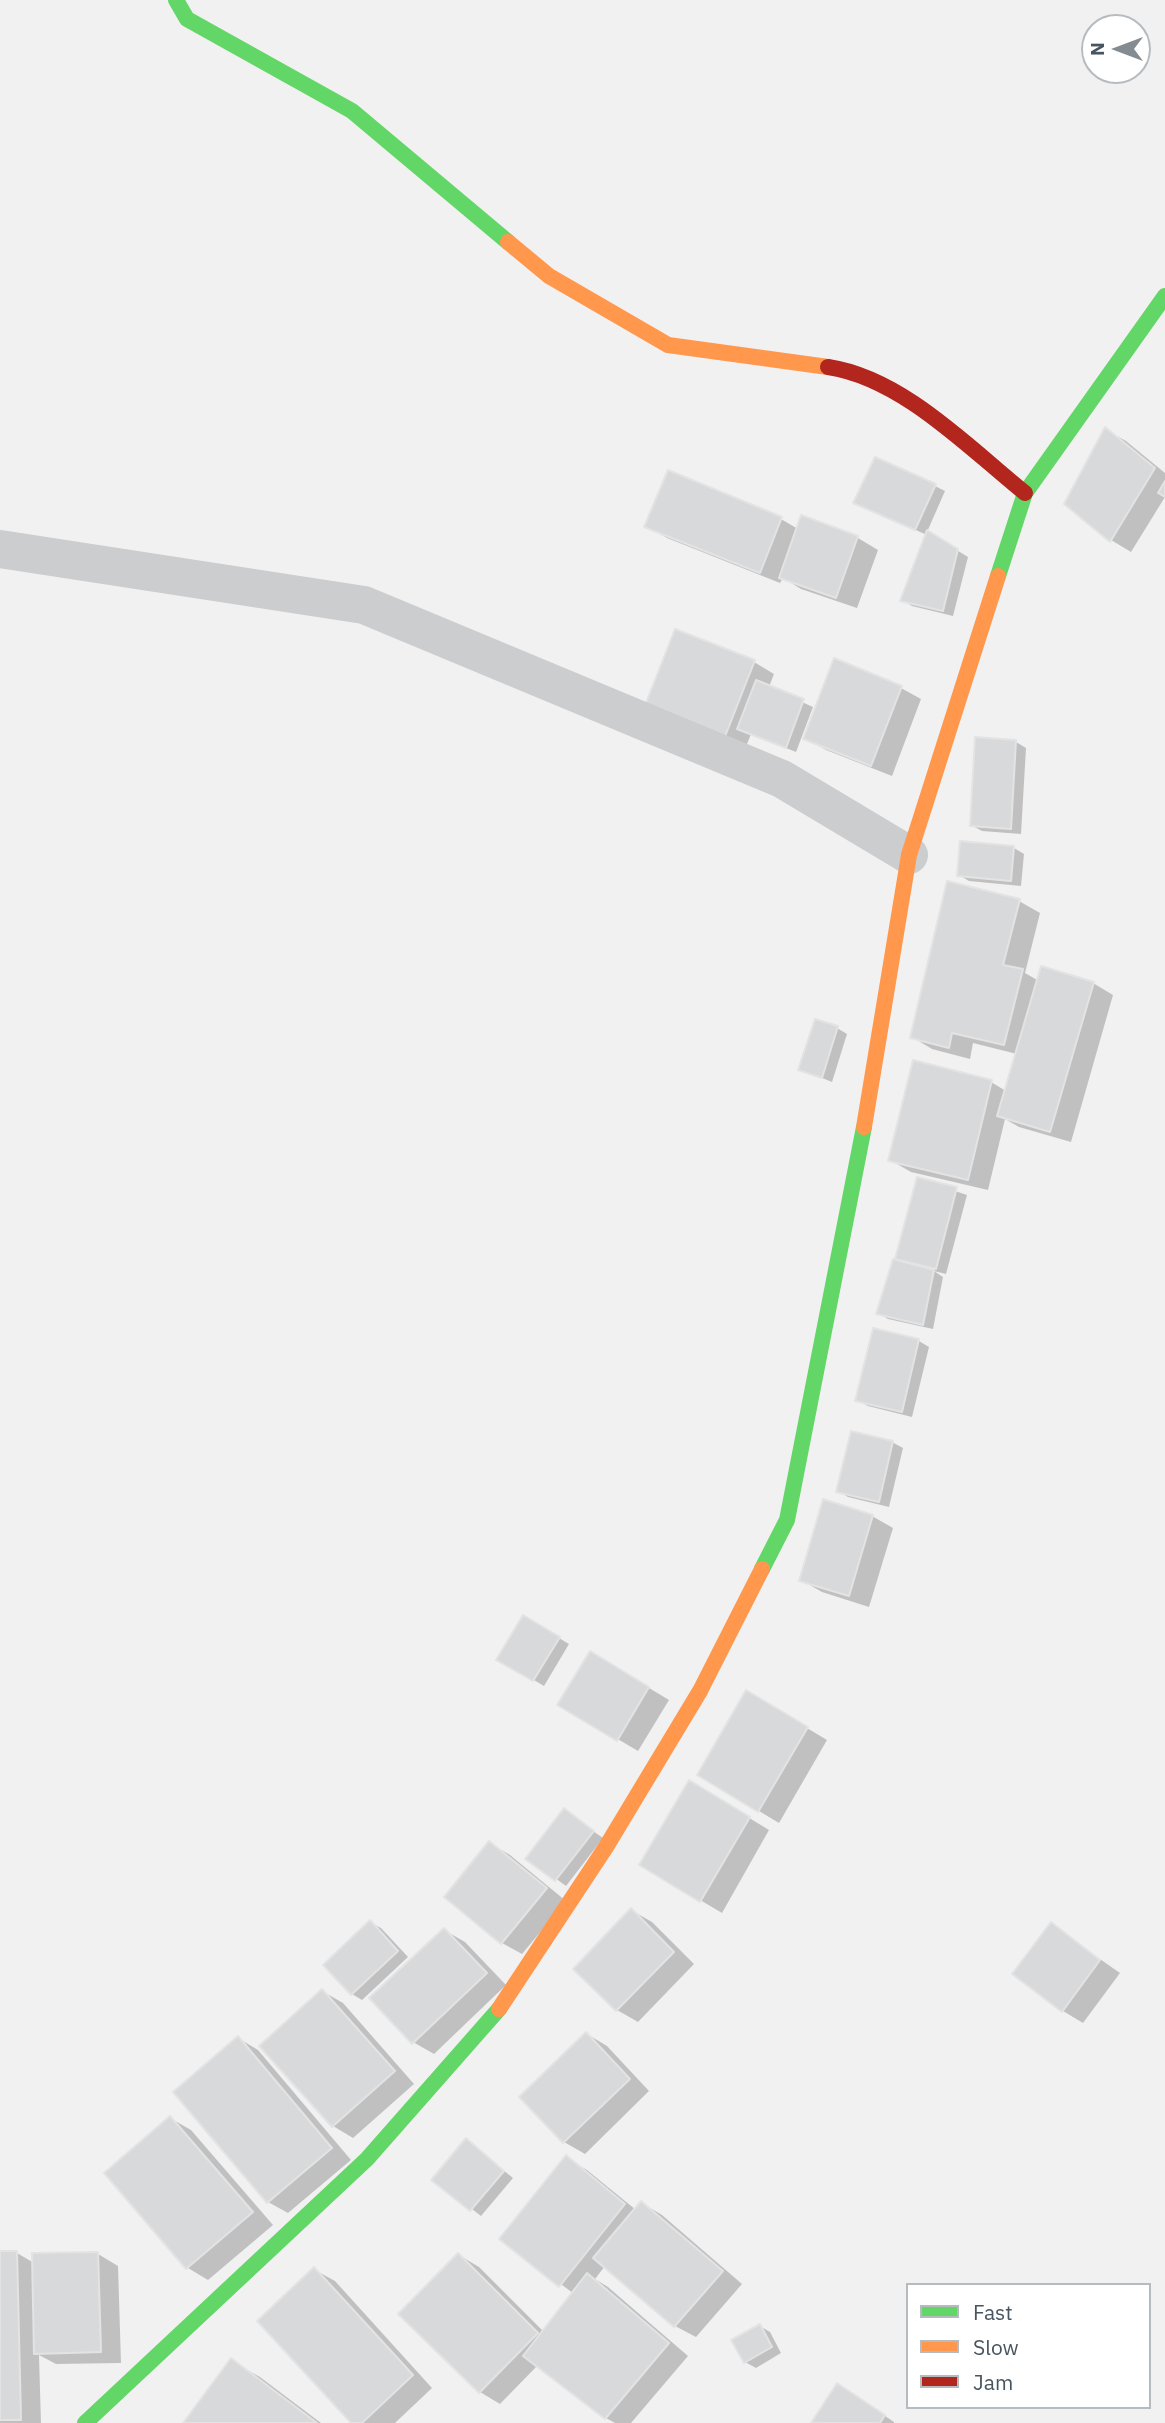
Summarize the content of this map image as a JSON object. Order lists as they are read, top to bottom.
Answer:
{
  "legend": ["Fast", "Slow", "Jam"],
  "north": "left"
}
